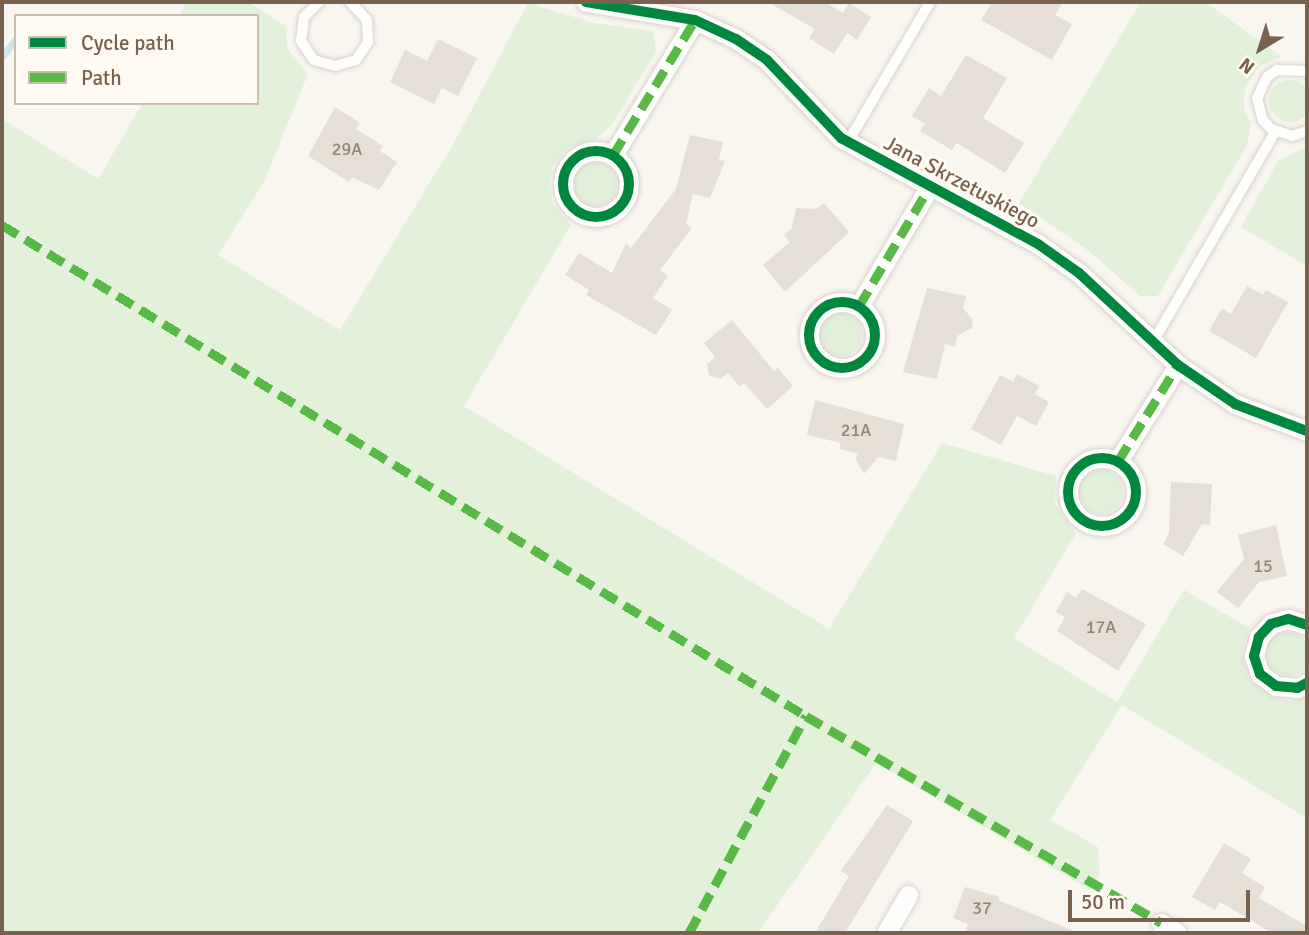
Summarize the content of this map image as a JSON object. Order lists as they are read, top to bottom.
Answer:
{
  "streets": {
    "street": ["Jana Skrzetuskiego"]
  },
  "house_numbers": [
    "29A",
    "21A",
    "15",
    "17A",
    "37"
  ],
  "legend": ["Cycle path", "Path"],
  "scale_bar": "50 m",
  "north": "bottom left"
}
